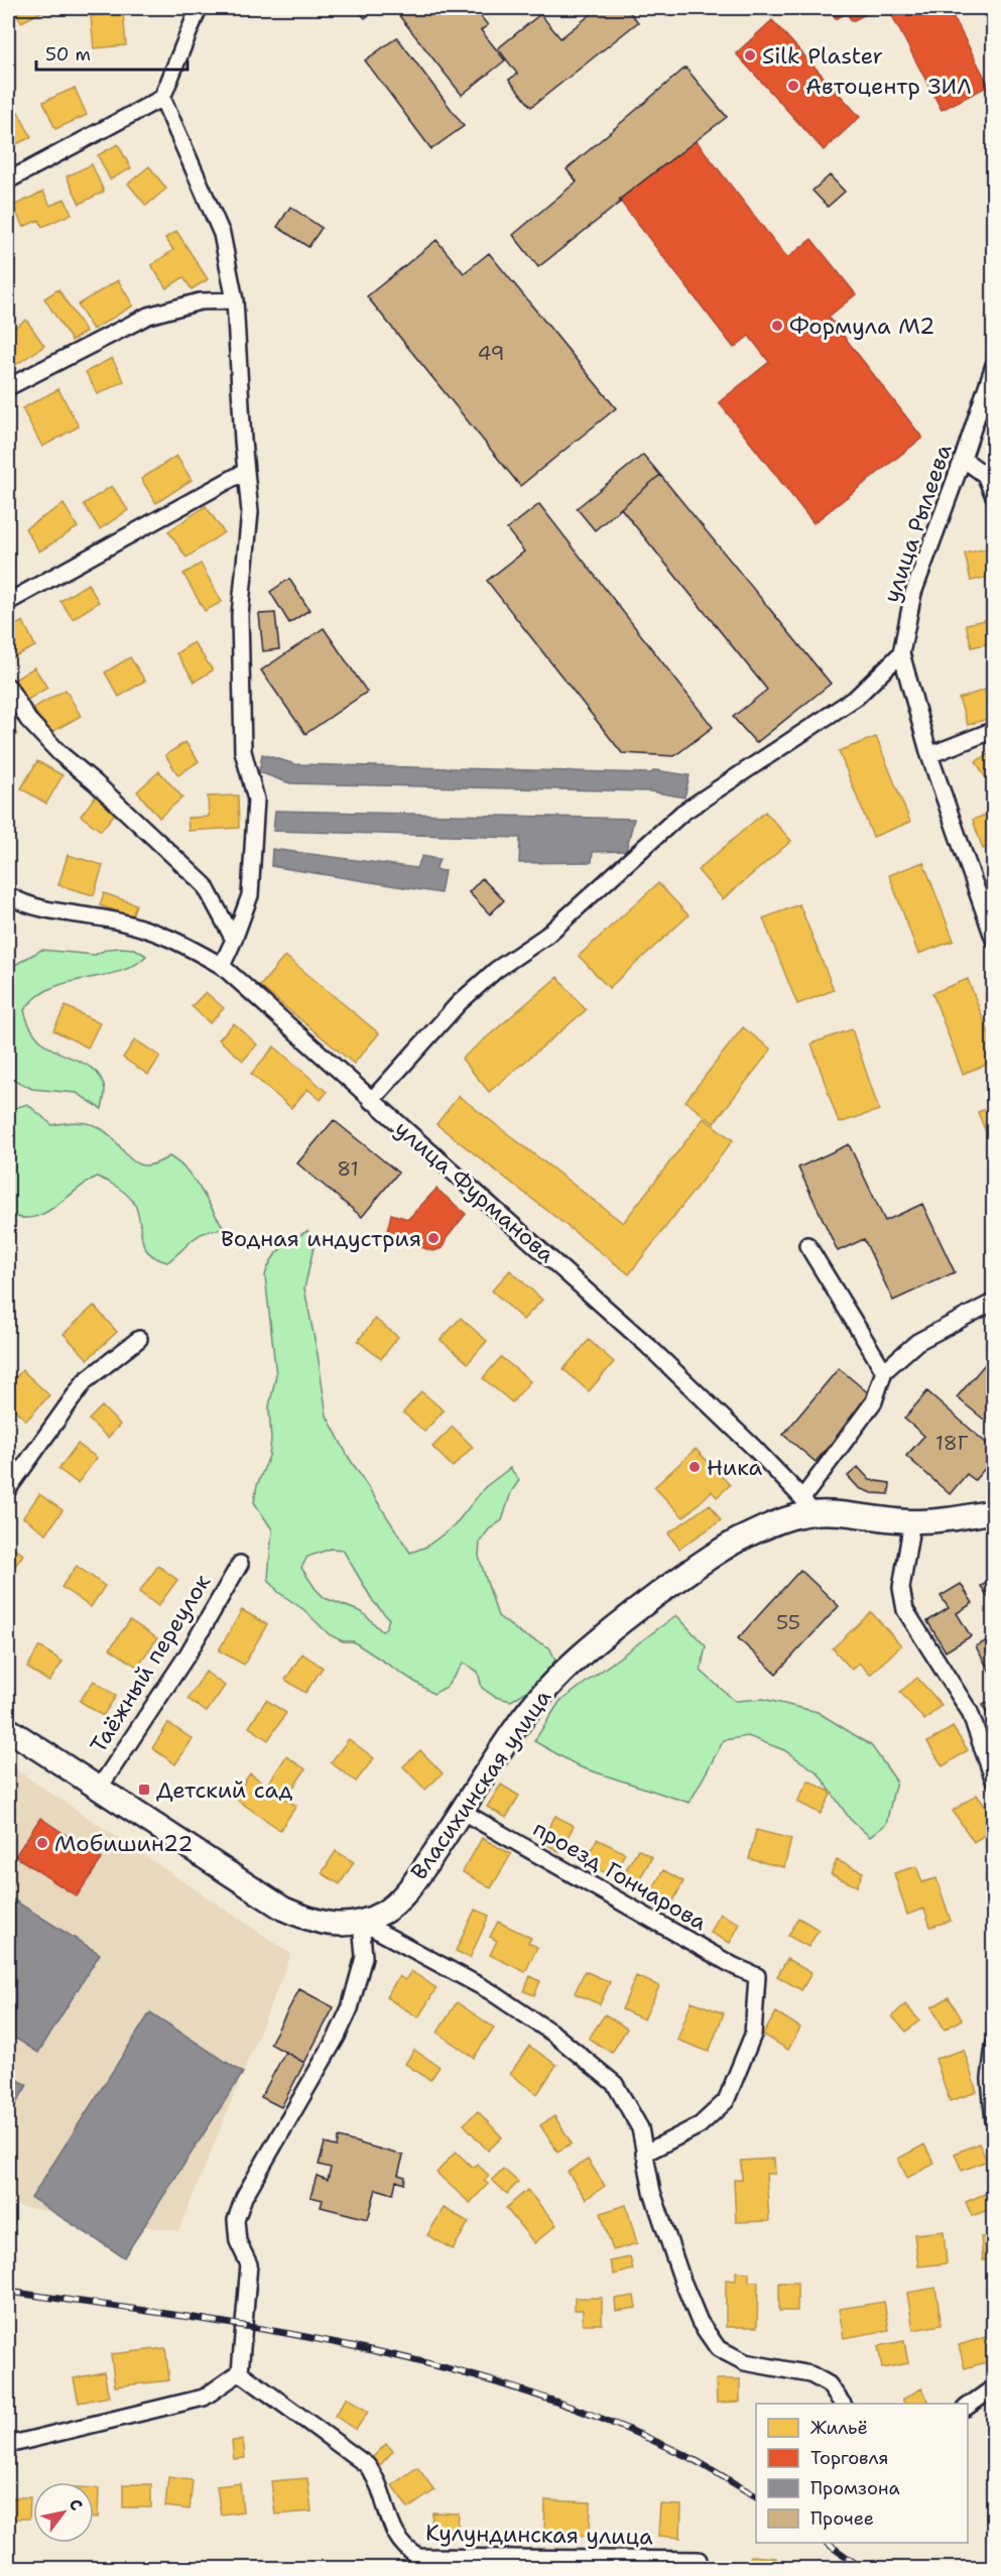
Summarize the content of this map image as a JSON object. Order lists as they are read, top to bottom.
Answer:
{
  "streets": {
    "street": [
      "улица Рылеева",
      "улица Фурманова",
      "Таёжный переулок",
      "Власихинская улица",
      "проезд Гончарова",
      "Кулундинская улица"
    ]
  },
  "crossings": [
    ["улица Фурманова", "Власихинская улица"],
    ["Таёжный переулок", "Власихинская улица"],
    ["Власихинская улица", "проезд Гончарова"]
  ],
  "places": {
    "other": [
      "Silk Plaster",
      "Автоцентр ЗИЛ",
      "Формула М2",
      "Водная индустрия",
      "Ника",
      "Мобишин22"
    ],
    "transit": ["Детский сад"]
  },
  "house_numbers": [
    "49",
    "81",
    "18Г",
    "55"
  ],
  "legend": [
    "Жильё",
    "Торговля",
    "Промзона",
    "Прочее"
  ],
  "scale_bar": "50 m",
  "north": "top right"
}
